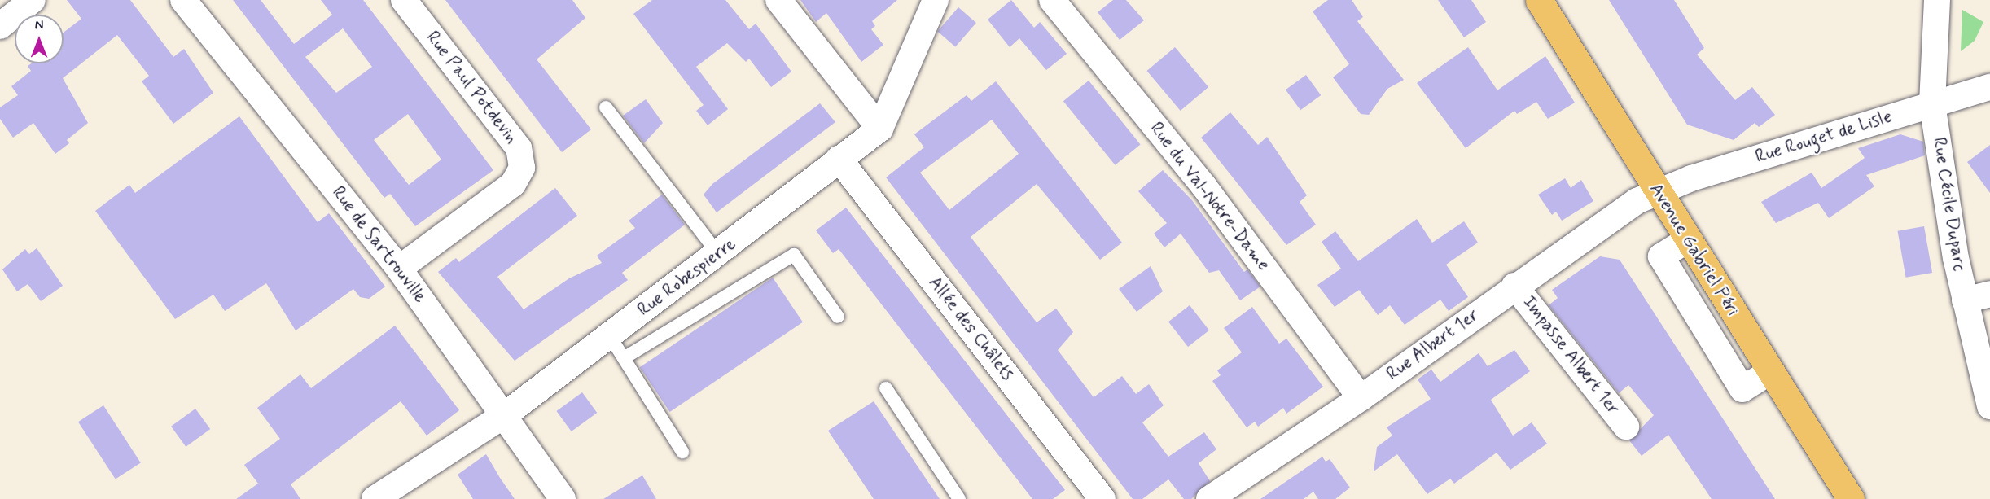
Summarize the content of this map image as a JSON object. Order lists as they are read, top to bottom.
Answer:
{
  "streets": {
    "main road": ["Avenue Gabriel Péri"],
    "street": [
      "Rue Paul Potdevin",
      "Rue Rouget de Lisle",
      "Rue du Val-Notre-Dame",
      "Rue Cécile Duparc",
      "Rue de Sartrouville",
      "Rue Robespierre",
      "Allée des Châlets",
      "Rue Albert 1er",
      "Impasse Albert 1er"
    ]
  },
  "crossings": [
    ["Rue Paul Potdevin", "Rue de Sartrouville"],
    ["Rue Rouget de Lisle", "Rue Cécile Duparc"],
    ["Rue Rouget de Lisle", "Avenue Gabriel Péri"],
    ["Rue Rouget de Lisle", "Rue Albert 1er"],
    ["Rue du Val-Notre-Dame", "Rue Albert 1er"],
    ["Rue de Sartrouville", "Rue Robespierre"],
    ["Avenue Gabriel Péri", "Rue Albert 1er"],
    ["Rue Robespierre", "Allée des Châlets"],
    ["Rue Albert 1er", "Impasse Albert 1er"]
  ],
  "north": "top"
}
